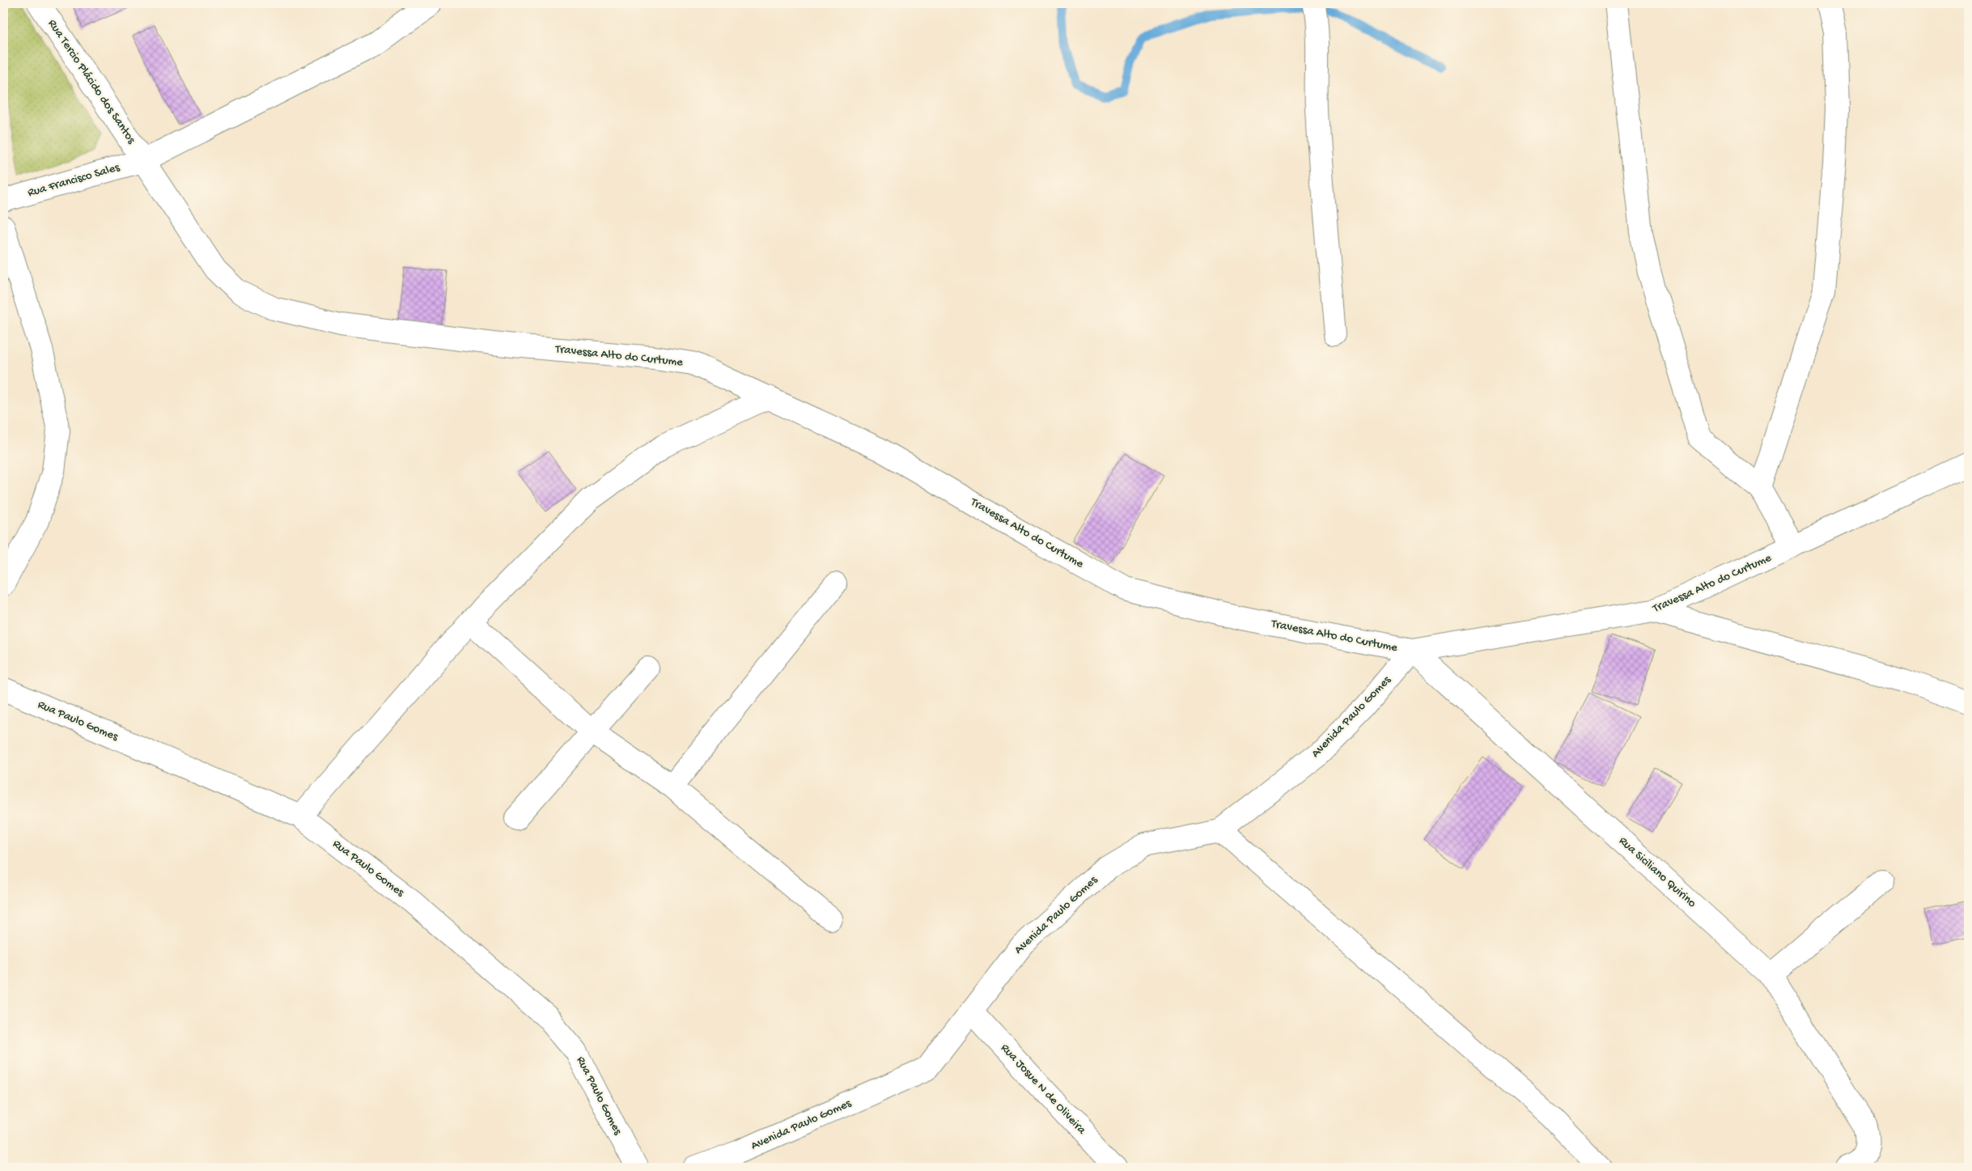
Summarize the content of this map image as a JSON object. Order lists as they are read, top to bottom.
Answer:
{
  "streets": {
    "street": [
      "Rua Tercio Plácido dos Santos",
      "Rua Francisco Sales",
      "Travessa Alto do Curtume",
      "Avenida Paulo Gomes",
      "Rua Paulo Gomes",
      "Rua Siciliano Quirino",
      "Rua Josue N de Oliveira"
    ]
  },
  "crossings": [
    ["Rua Tercio Plácido dos Santos", "Rua Francisco Sales"],
    ["Rua Tercio Plácido dos Santos", "Travessa Alto do Curtume"],
    ["Rua Francisco Sales", "Travessa Alto do Curtume"],
    ["Travessa Alto do Curtume", "Avenida Paulo Gomes"],
    ["Travessa Alto do Curtume", "Rua Siciliano Quirino"],
    ["Avenida Paulo Gomes", "Rua Siciliano Quirino"],
    ["Avenida Paulo Gomes", "Rua Josue N de Oliveira"]
  ]
}
